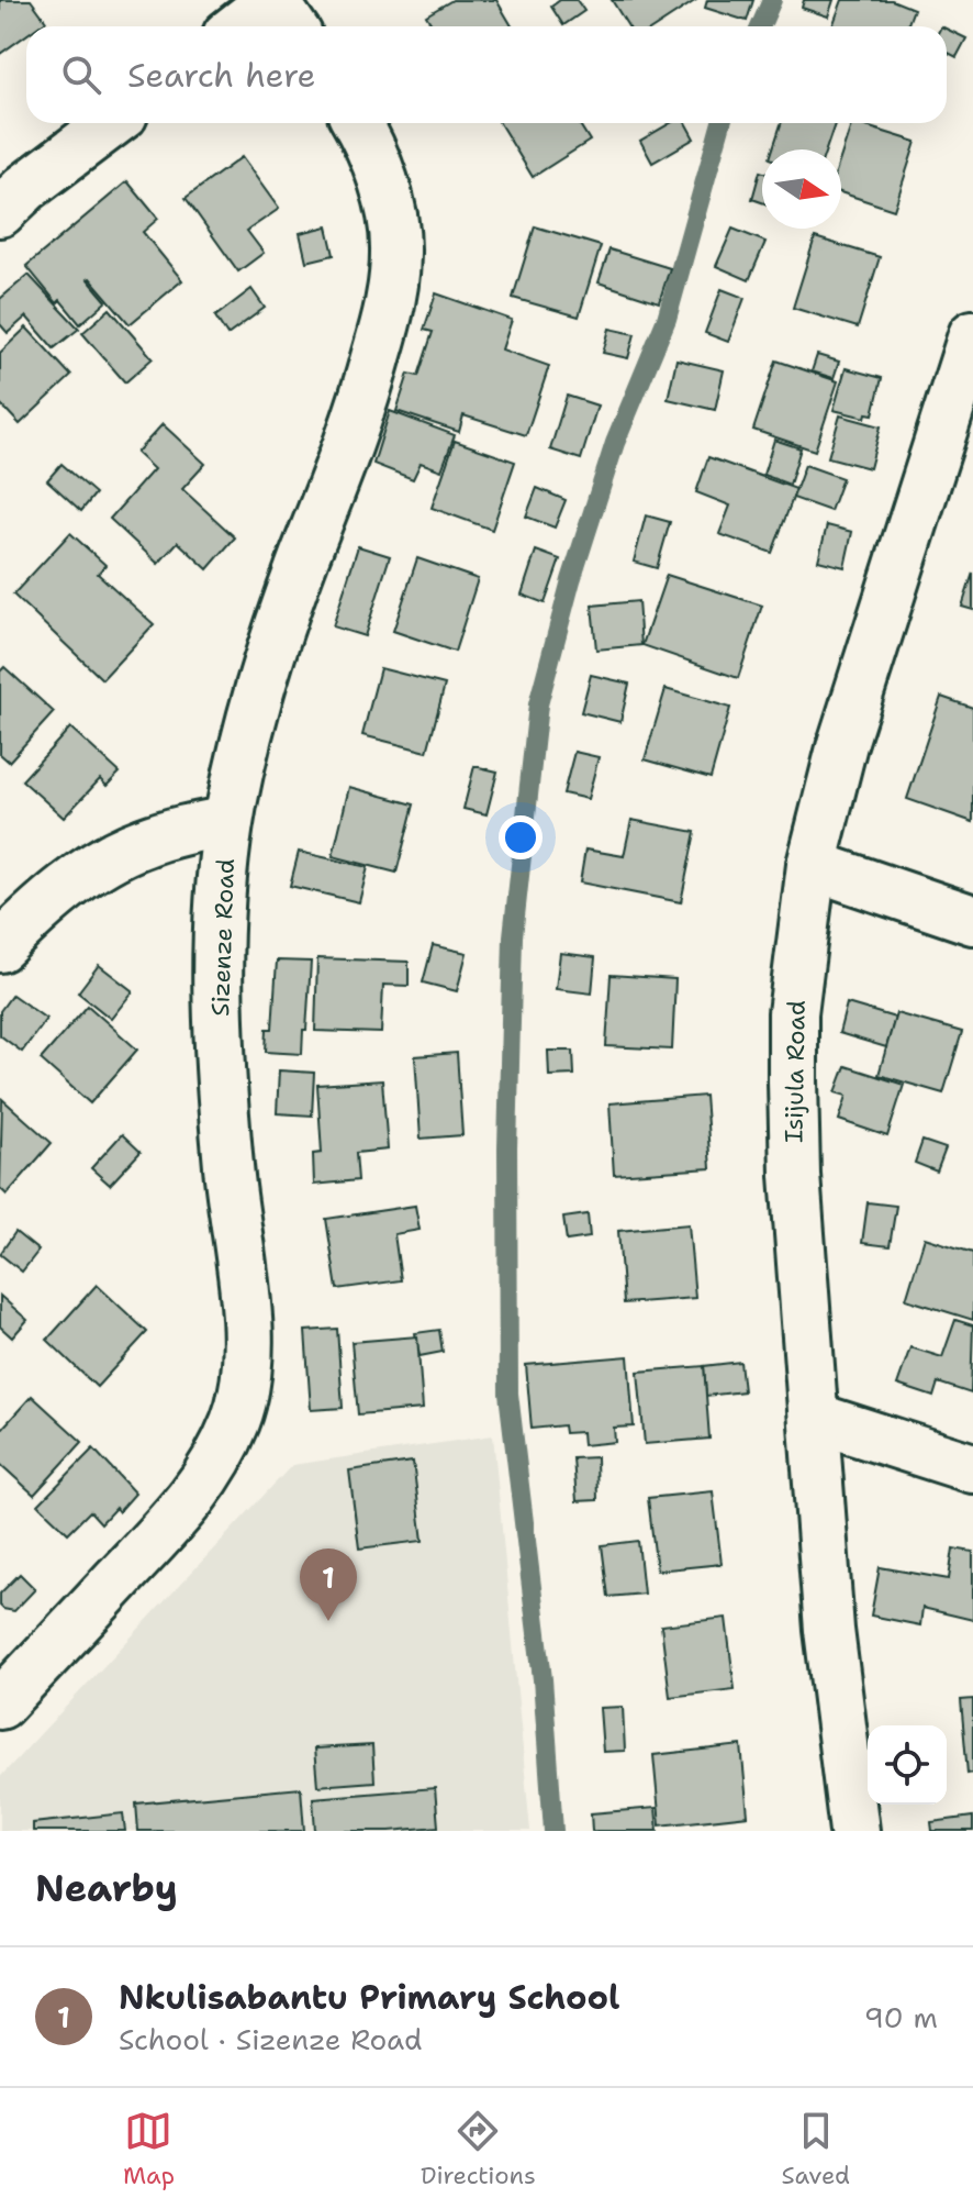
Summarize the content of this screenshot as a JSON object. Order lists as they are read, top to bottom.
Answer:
{
  "streets": {
    "street": ["Sizenze Road", "Isijula Road"]
  },
  "north": "right",
  "page": {
    "search": "Search here",
    "pins": "1",
    "heading": "Nearby",
    "list": [
      {
        "mark": "1",
        "name": "Nkulisabantu Primary School",
        "note": "School · Sizenze Road",
        "value": "90 m"
      }
    ],
    "nav": ["Map", "Directions", "Saved"]
  }
}
